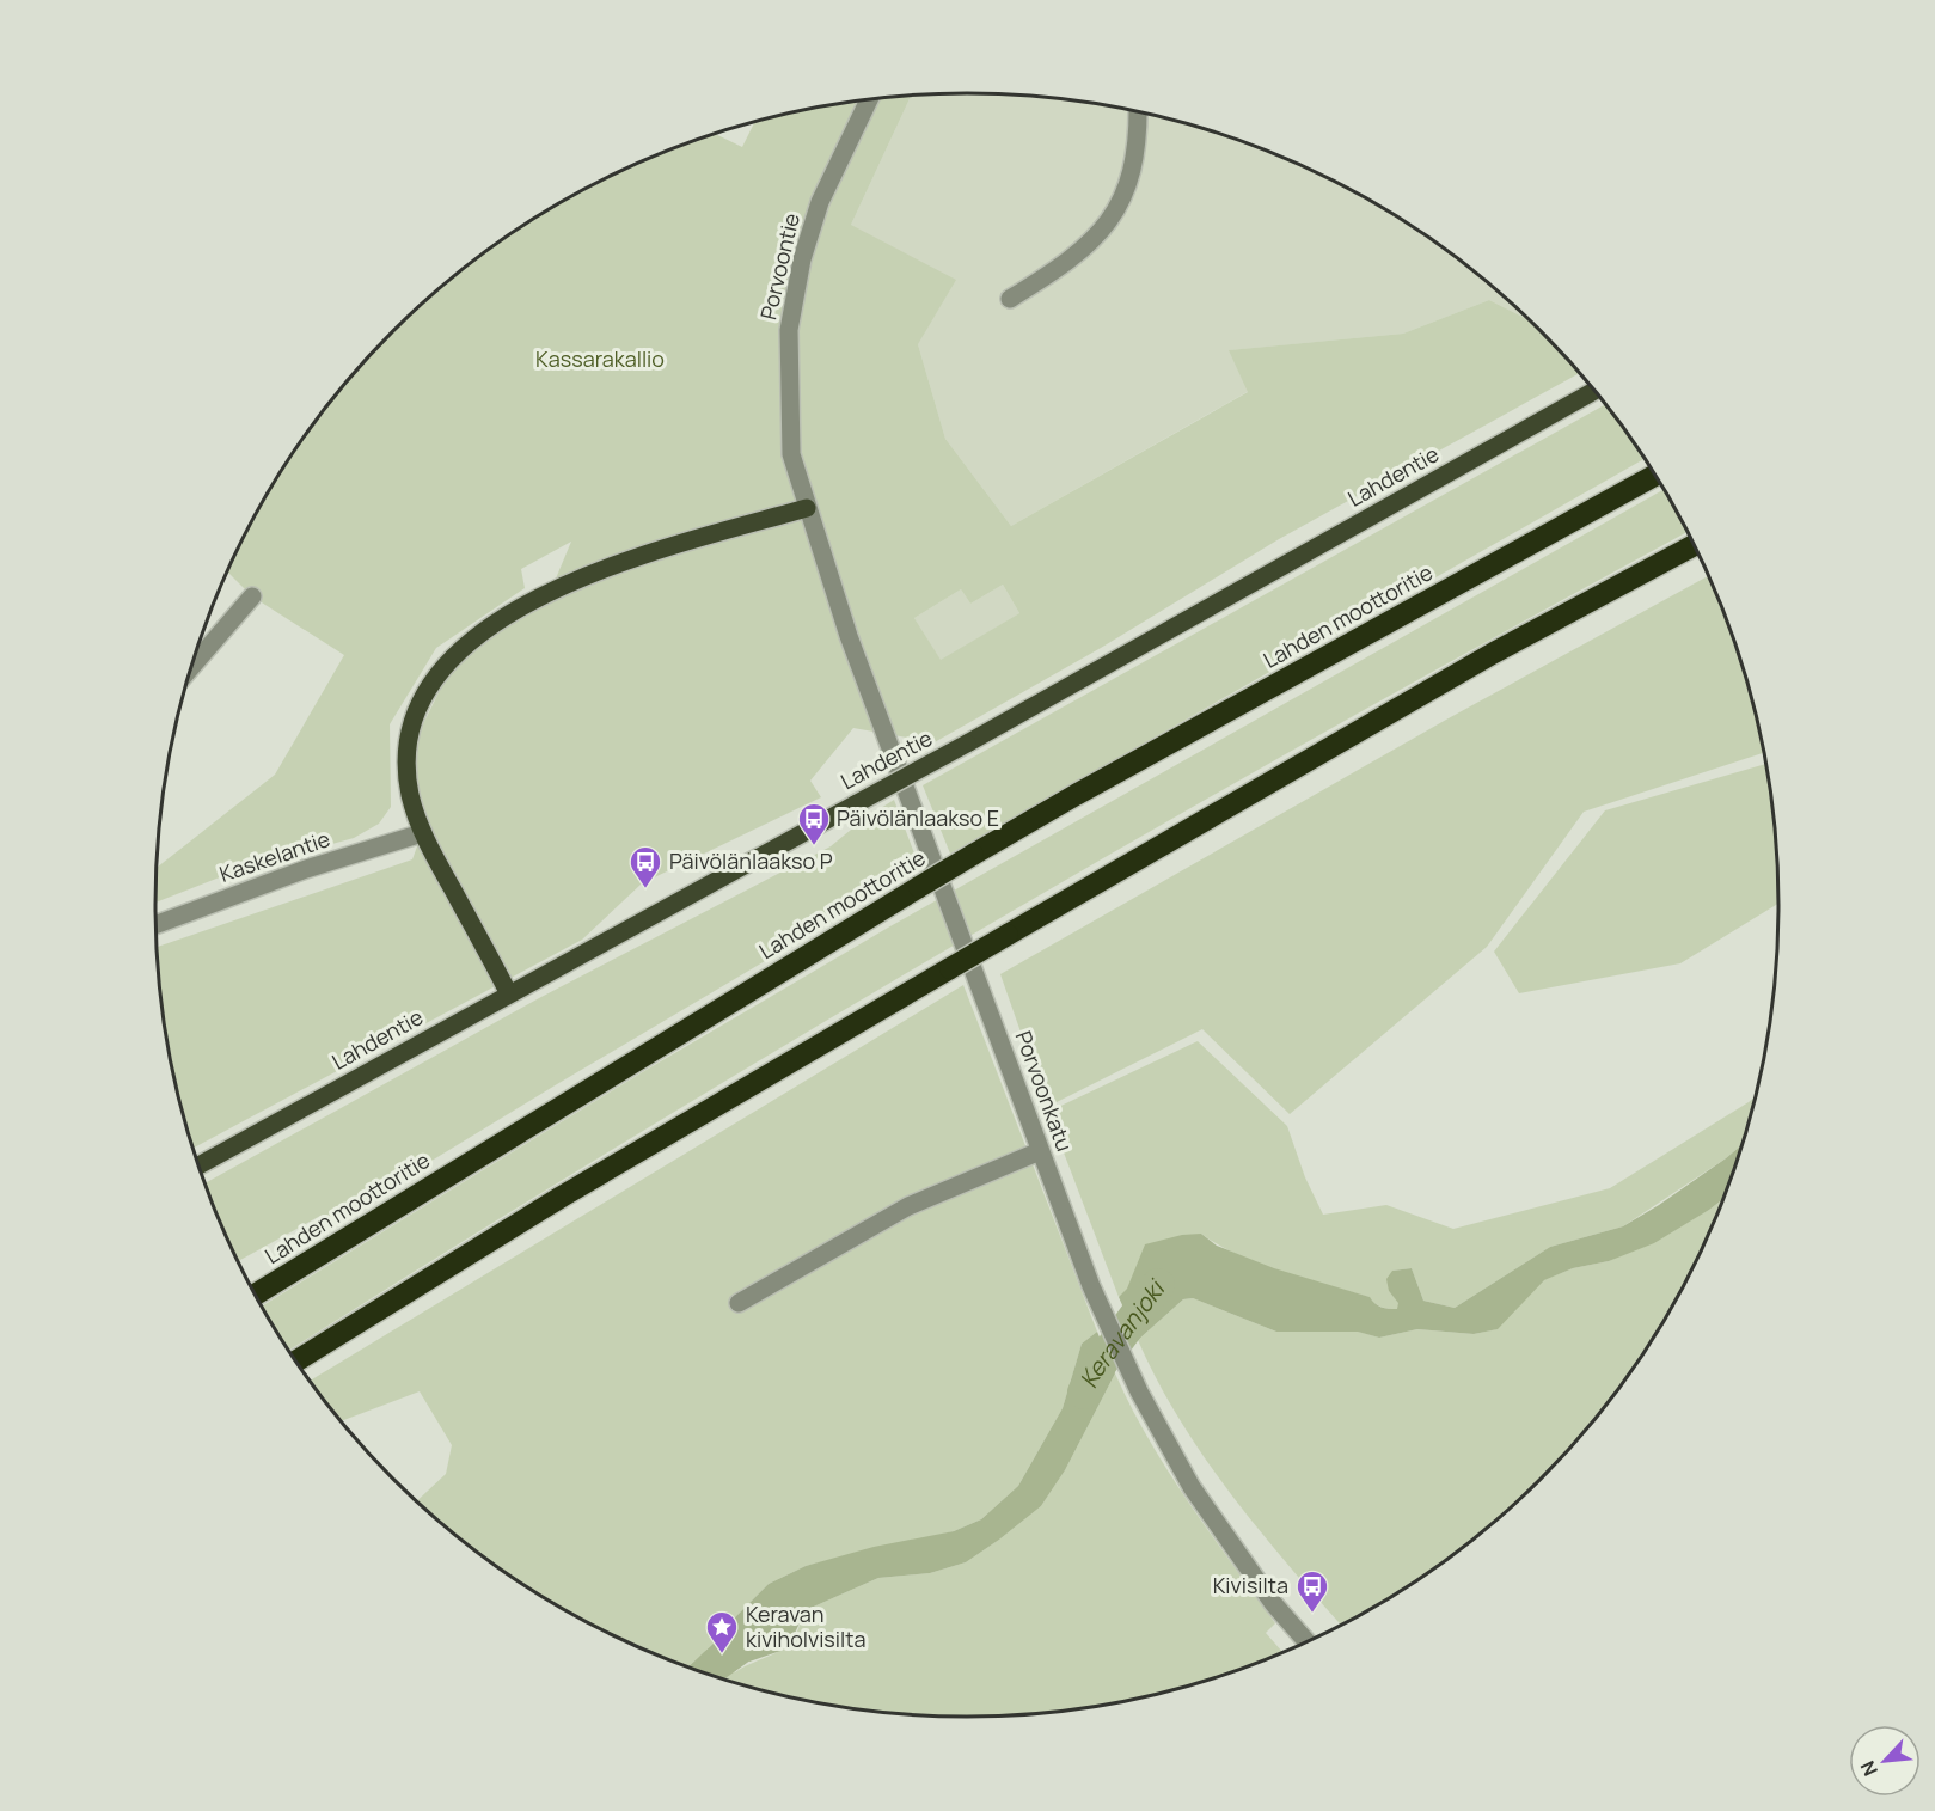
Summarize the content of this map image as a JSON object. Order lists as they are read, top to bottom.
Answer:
{
  "streets": {
    "highway": ["Lahden moottoritie"],
    "main road": ["Lahdentie"],
    "street": ["Porvoontie", "Kaskelantie", "Porvoonkatu"]
  },
  "crossings": [
    ["Porvoontie", "Porvoonkatu"]
  ],
  "water": ["Keravanjoki"],
  "parks": ["Kassarakallio"],
  "places": {
    "bus stop": ["Päivölänlaakso E", "Päivölänlaakso P", "Kivisilta"],
    "place": ["Keravan kiviholvisilta"]
  },
  "north": "bottom left"
}
